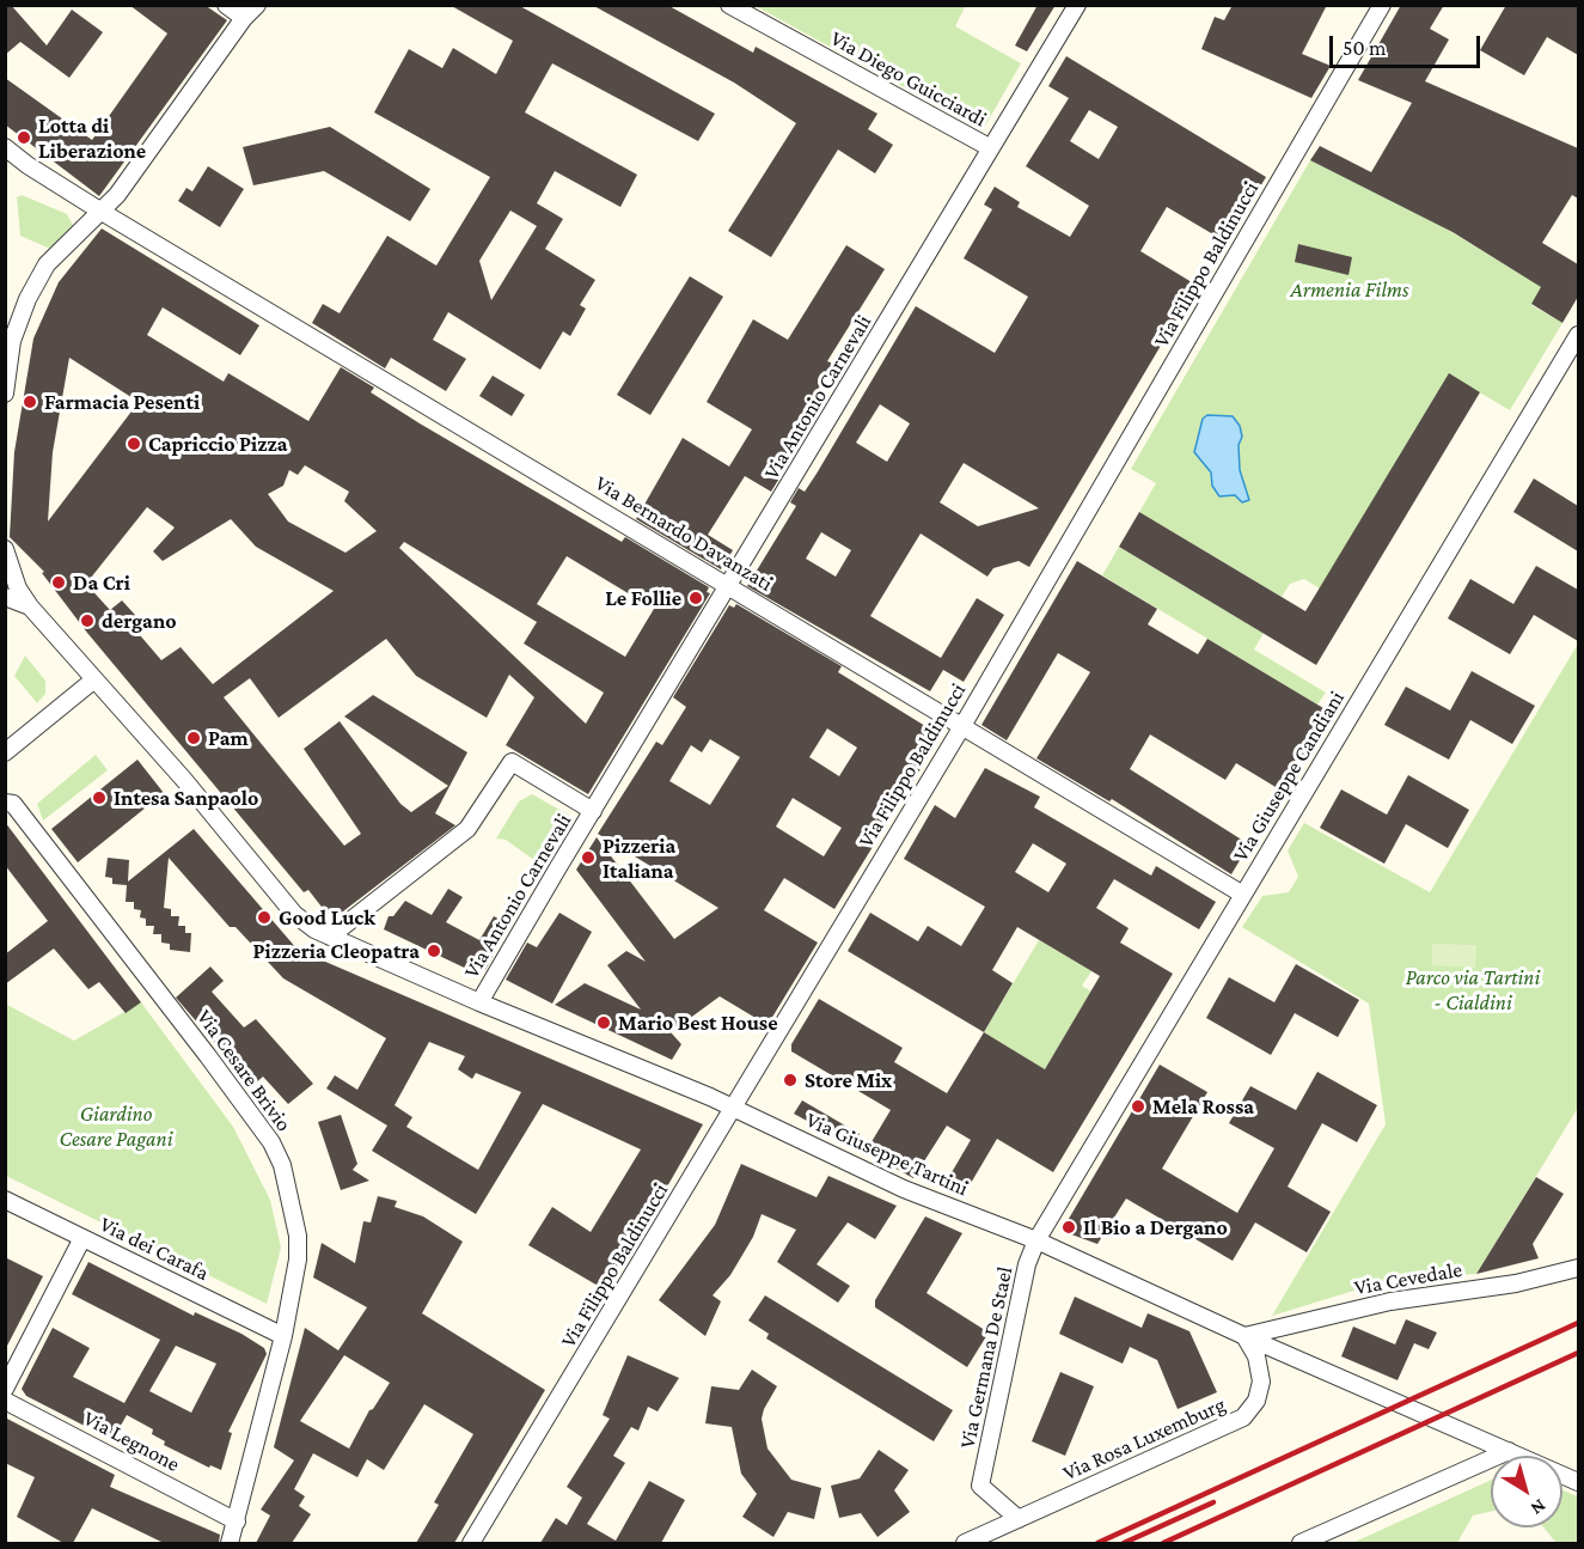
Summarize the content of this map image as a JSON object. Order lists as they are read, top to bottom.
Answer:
{
  "streets": {
    "street": [
      "Via Diego Guicciardi",
      "Via Filippo Baldinucci",
      "Via Antonio Carnevali",
      "Via Bernardo Davanzati",
      "Via Giuseppe Candiani",
      "Via Cesare Brivio",
      "Via Giuseppe Tartini",
      "Via dei Carafa",
      "Via Cevedale",
      "Via Germana De Stael",
      "Via Rosa Luxemburg",
      "Via Legnone"
    ]
  },
  "crossings": [
    ["Via Diego Guicciardi", "Via Antonio Carnevali"],
    ["Via Filippo Baldinucci", "Via Bernardo Davanzati"],
    ["Via Filippo Baldinucci", "Via Giuseppe Tartini"],
    ["Via Antonio Carnevali", "Via Bernardo Davanzati"],
    ["Via Antonio Carnevali", "Via Giuseppe Tartini"],
    ["Via Bernardo Davanzati", "Via Giuseppe Candiani"],
    ["Via Giuseppe Candiani", "Via Giuseppe Tartini"],
    ["Via Giuseppe Candiani", "Via Germana De Stael"],
    ["Via Cesare Brivio", "Via dei Carafa"],
    ["Via Cesare Brivio", "Via Legnone"],
    ["Via Giuseppe Tartini", "Via Cevedale"],
    ["Via Giuseppe Tartini", "Via Germana De Stael"],
    ["Via Giuseppe Tartini", "Via Rosa Luxemburg"],
    ["Via Cevedale", "Via Rosa Luxemburg"],
    ["Via Germana De Stael", "Via Rosa Luxemburg"]
  ],
  "parks": ["Armenia Films", "Parco via Tartini - Cialdini", "Giardino Cesare Pagani"],
  "places": [
    "Lotta di Liberazione",
    "Farmacia Pesenti",
    "Capriccio Pizza",
    "Da Cri",
    "Le Follie",
    "dergano",
    "Pam",
    "Intesa Sanpaolo",
    "Pizzeria Italiana",
    "Good Luck",
    "Pizzeria Cleopatra",
    "Mario Best House",
    "Store Mix",
    "Mela Rossa",
    "Il Bio a Dergano"
  ],
  "scale_bar": "50 m",
  "north": "bottom right"
}
